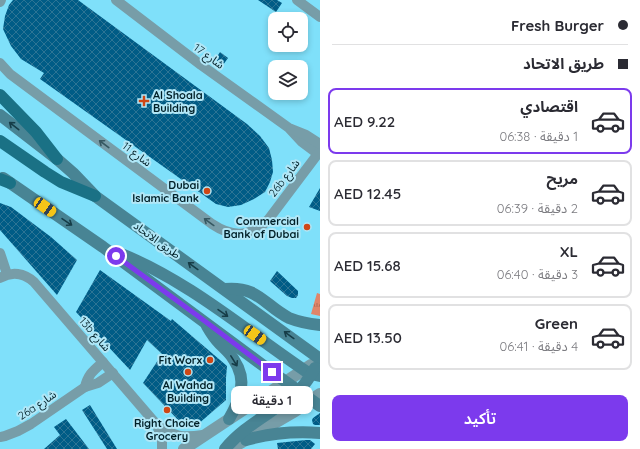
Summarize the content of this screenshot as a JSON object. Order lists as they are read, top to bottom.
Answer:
{
  "streets": {
    "main road": ["طريق الاتحاد"],
    "street": [
      "شارع 17",
      "شارع 11",
      "26b شارع",
      "13b شارع",
      "26a شارع"
    ]
  },
  "crossings": [
    ["شارع 17", "26b شارع"],
    ["شارع 11", "26b شارع"],
    ["13b شارع", "26a شارع"]
  ],
  "one_way": ["شارع 11"],
  "places": {
    "health": ["Al Shoala Building"],
    "other": [
      "Dubai Islamic Bank",
      "Commercial Bank of Dubai",
      "Fit Worx",
      "Al Wahda Building",
      "Right Choice Grocery"
    ]
  },
  "page": {
    "banner": ["Fresh Burger", "طريق الاتحاد"],
    "list": [
      {
        "name": "اقتصادي",
        "note": "1 دقيقة · 06:38",
        "value": "AED 9.22"
      },
      {
        "name": "مريح",
        "note": "2 دقيقة · 06:39",
        "value": "AED 12.45"
      },
      {
        "name": "XL",
        "note": "3 دقيقة · 06:40",
        "value": "AED 15.68"
      },
      {
        "name": "Green",
        "note": "4 دقيقة · 06:41",
        "value": "AED 13.50"
      }
    ],
    "bubble": "1 دقيقة",
    "buttons": "تأكيد"
  }
}
